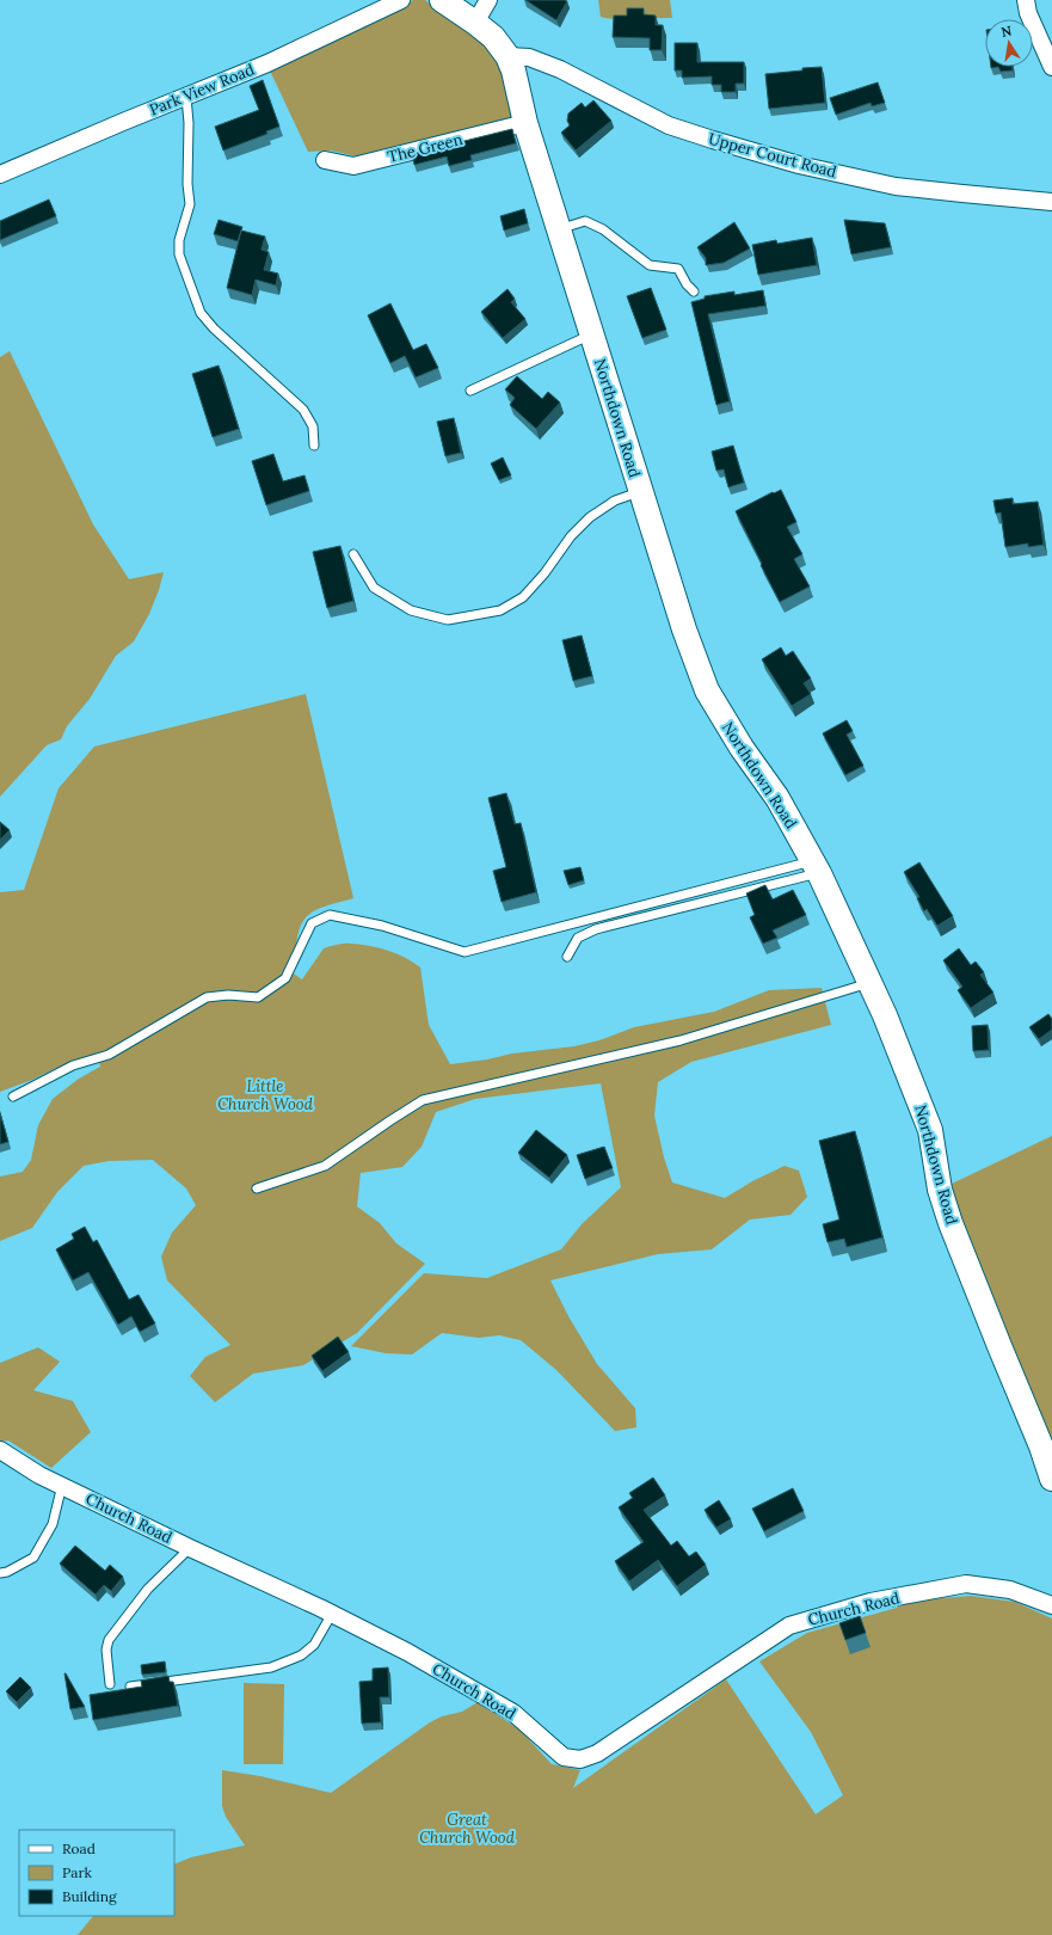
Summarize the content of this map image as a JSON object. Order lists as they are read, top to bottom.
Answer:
{
  "streets": {
    "street": [
      "Park View Road",
      "The Green",
      "Upper Court Road",
      "Northdown Road",
      "Church Road"
    ]
  },
  "crossings": [
    ["The Green", "Northdown Road"],
    ["Upper Court Road", "Northdown Road"]
  ],
  "parks": ["Little Church Wood", "Great Church Wood"],
  "legend": ["Road", "Park", "Building"],
  "north": "top"
}
